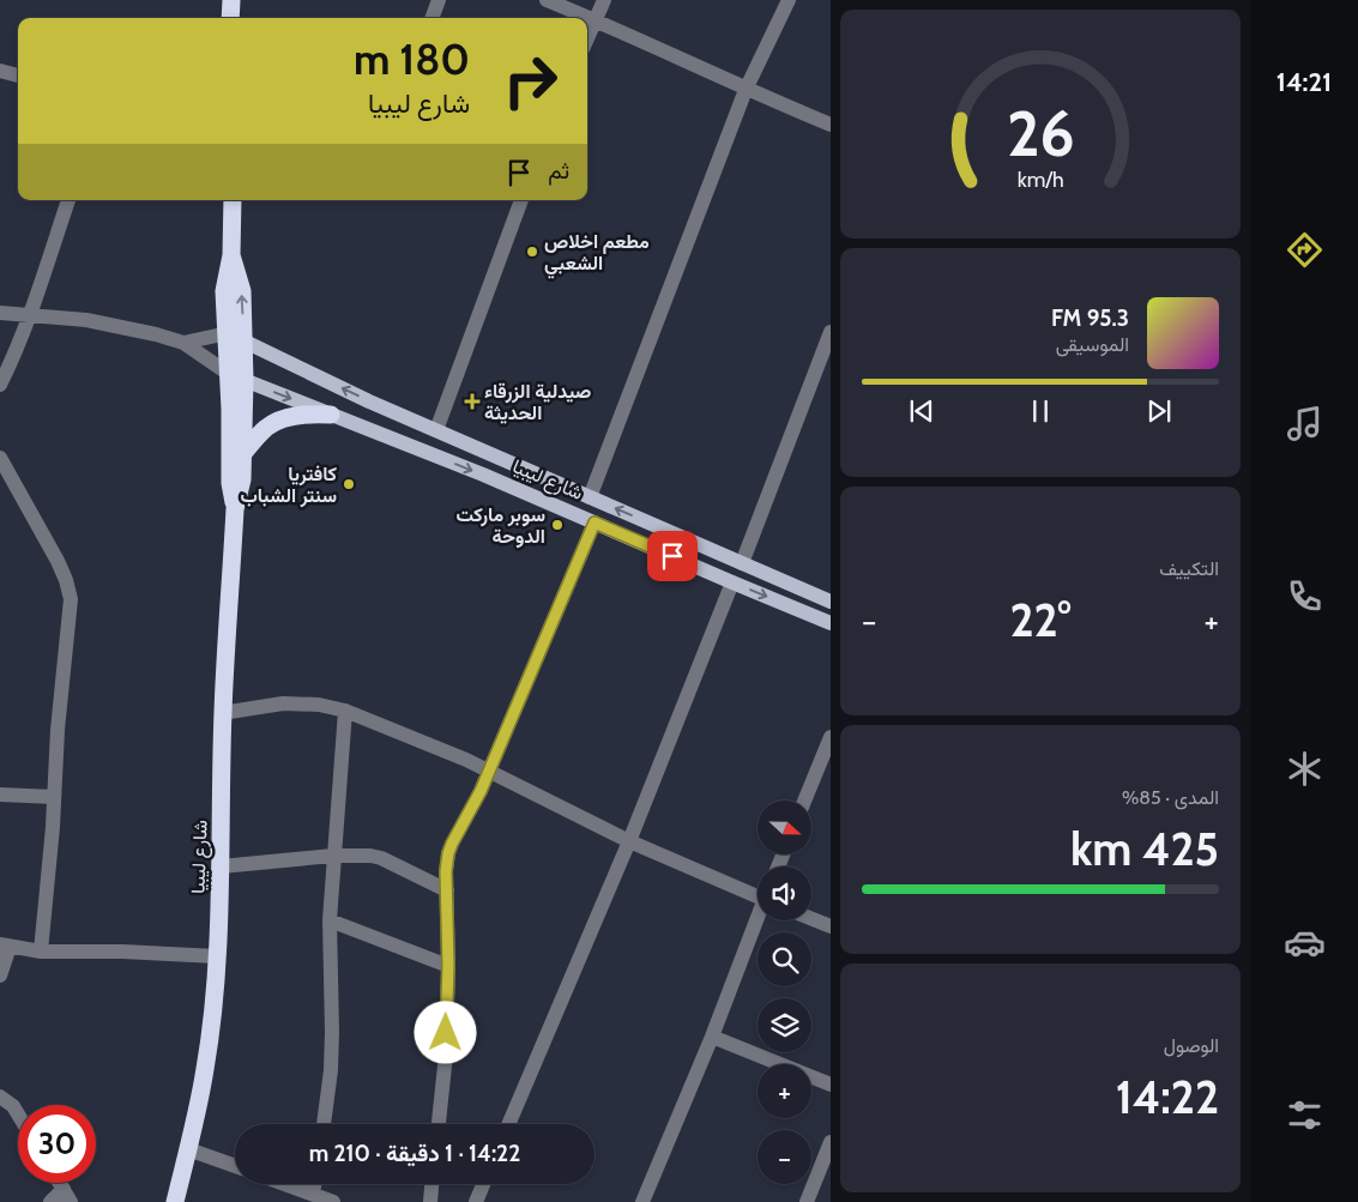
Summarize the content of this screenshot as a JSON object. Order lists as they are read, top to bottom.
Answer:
{
  "streets": {
    "highway": ["شارع ليبيا"]
  },
  "places": {
    "other": ["مطعم اخلاص الشعبي", "كافتريا سنتر الشباب", "سوبر ماركت الدوحة"],
    "health": ["صيدلية الزرقاء الحديثة"]
  },
  "north": "right",
  "page": {
    "tabs": "14:21",
    "turn": ["180 m", "شارع ليبيا"],
    "then": "ثم",
    "song": ["95.3 FM", "الموسيقى"],
    "tile": [
      "التكييف",
      ["المدى · 85%", "425 km"],
      ["الوصول", "14:22"]
    ],
    "heat": ["−", "22°", "+"],
    "map_buttons": ["+", "−"],
    "limit": "30",
    "trip": "14:22 · 1 دقيقة · 210 m",
    "gauge": ["26", "km/h"]
  }
}
